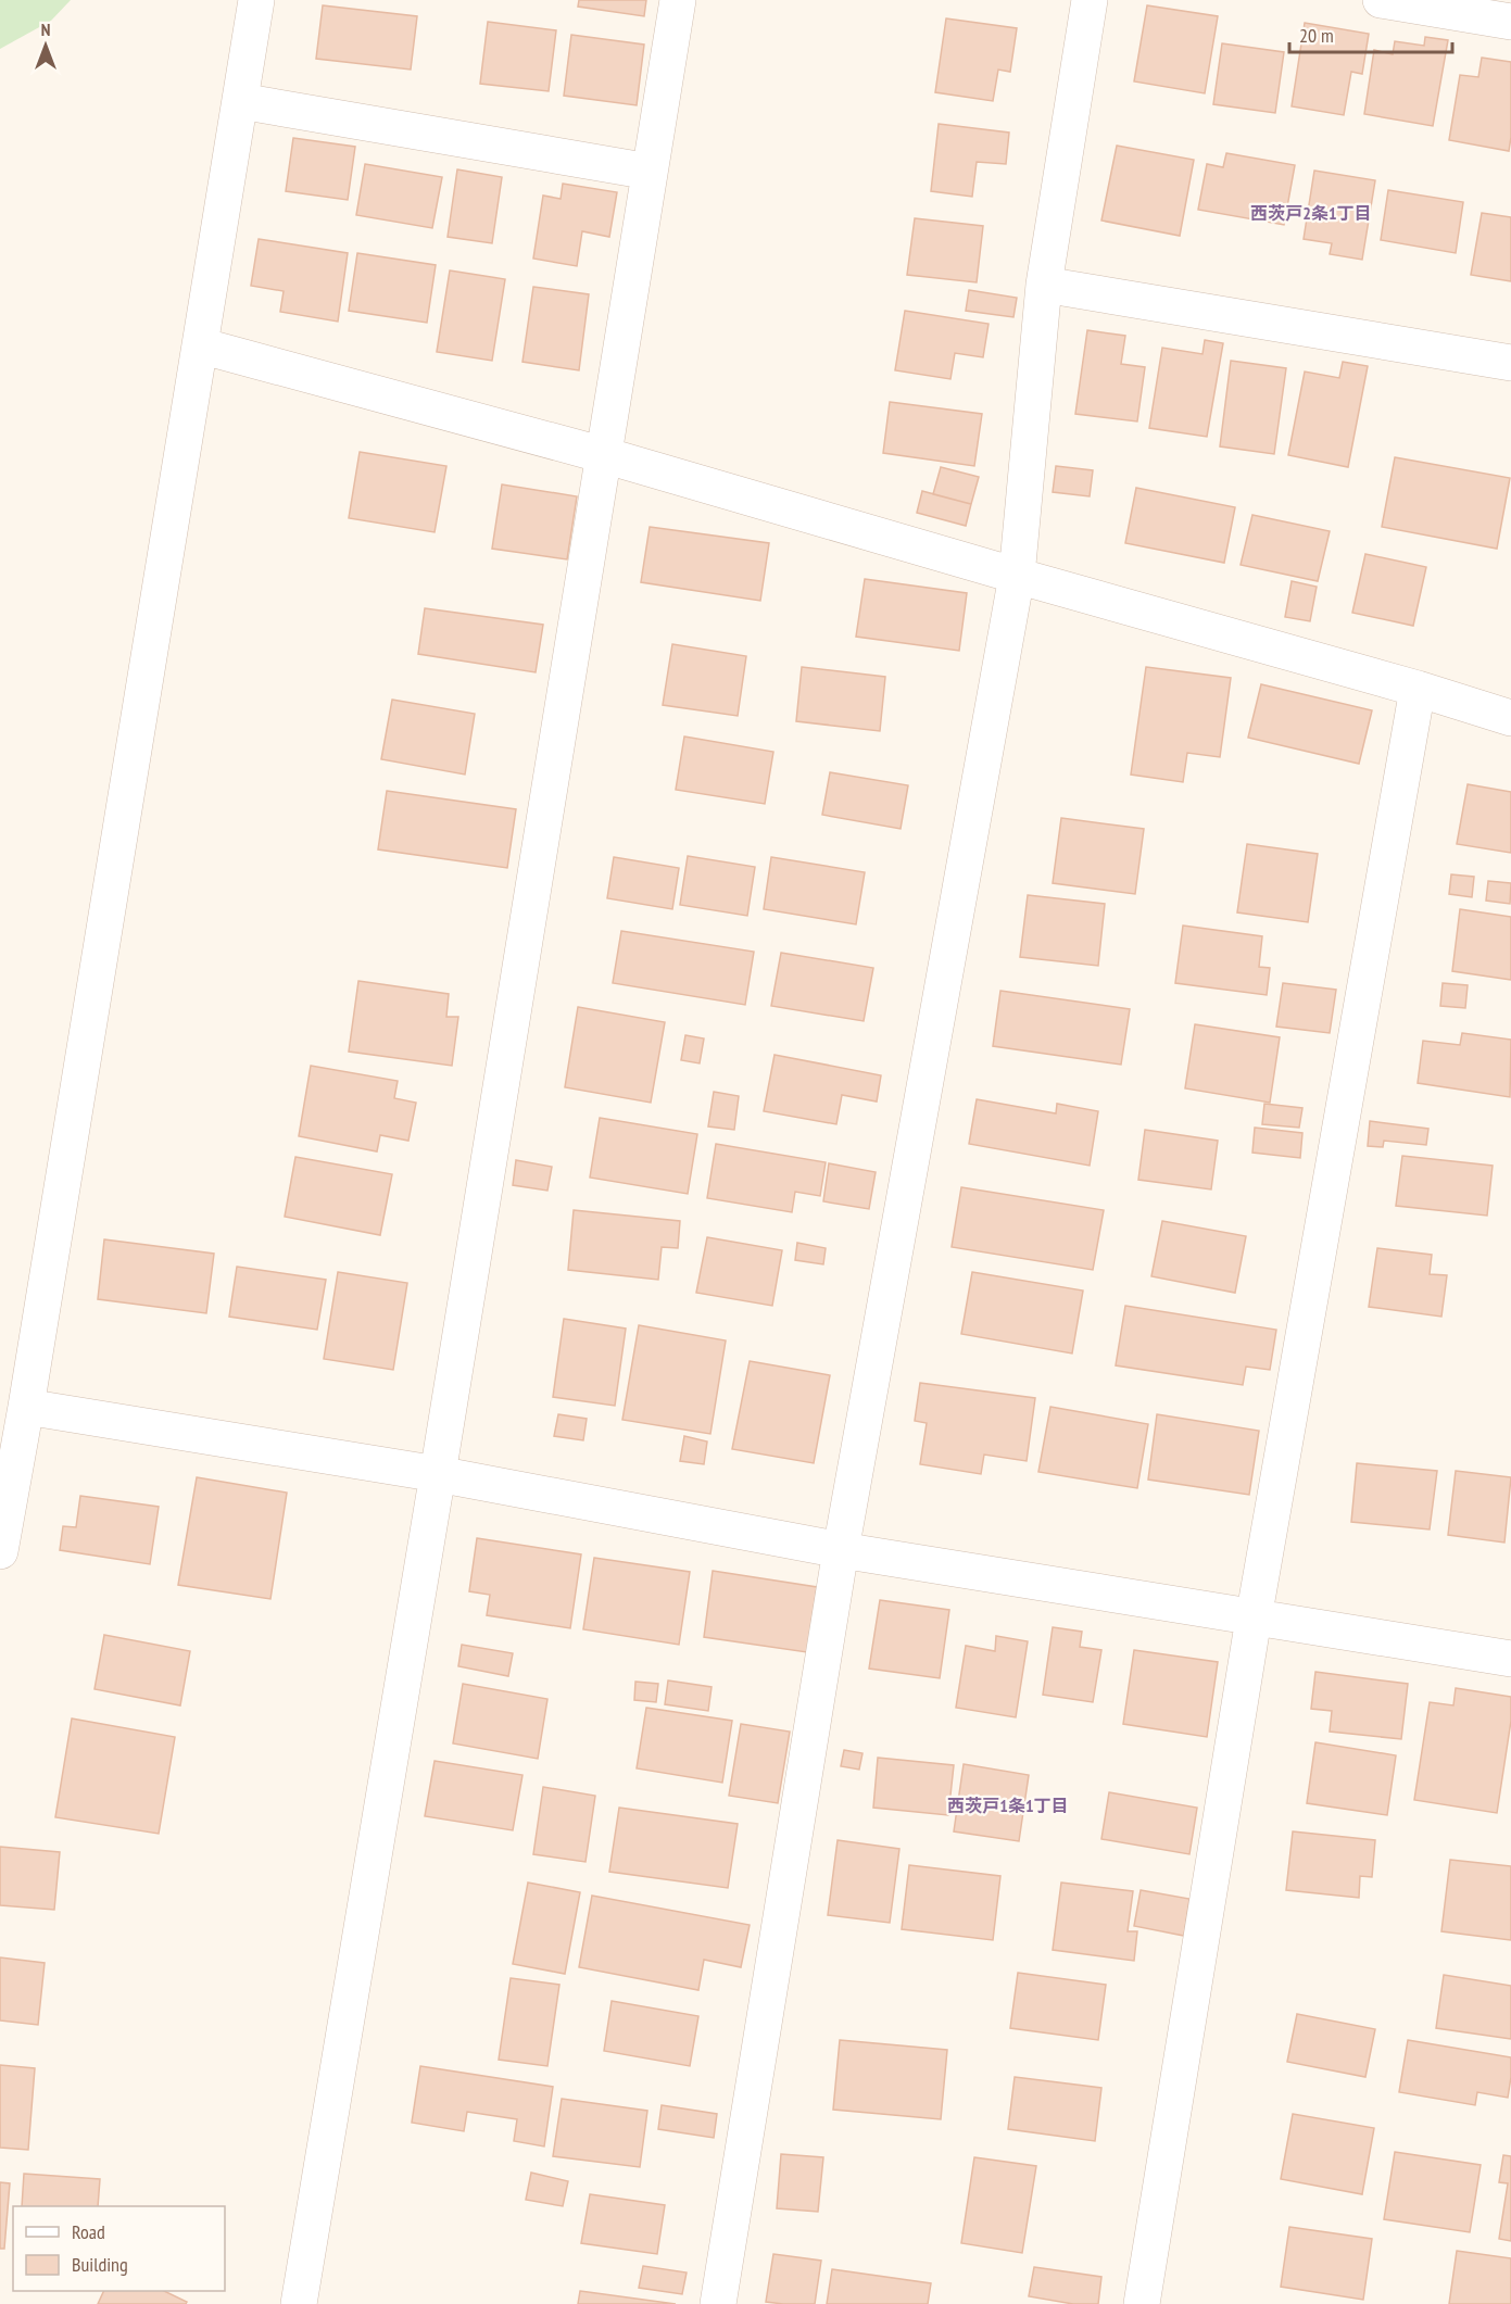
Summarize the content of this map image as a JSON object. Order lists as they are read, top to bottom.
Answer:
{
  "districts": ["西茨戸2条1丁目", "西茨戸1条1丁目"],
  "legend": ["Road", "Building"],
  "scale_bar": "20 m",
  "north": "top"
}
